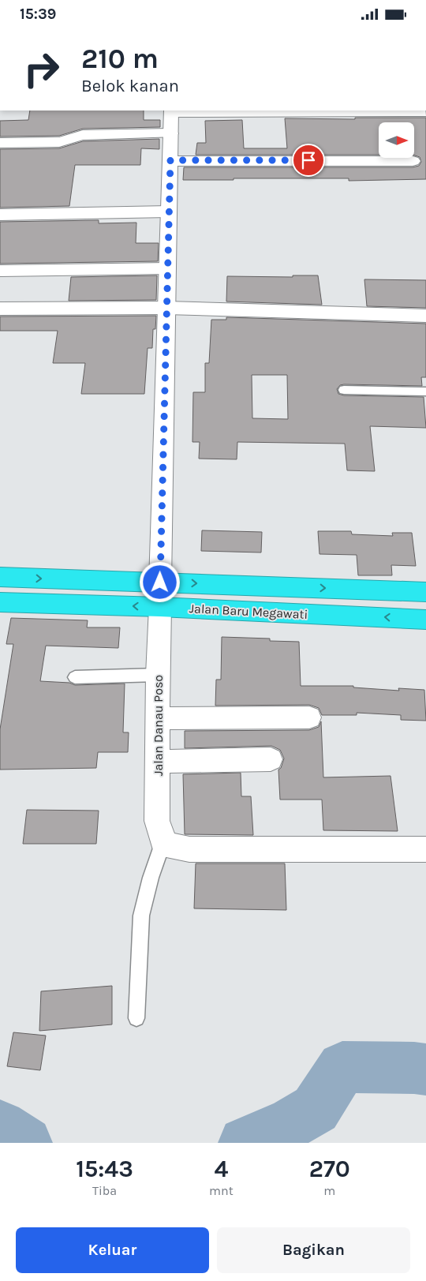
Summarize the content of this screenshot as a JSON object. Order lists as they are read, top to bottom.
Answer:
{
  "streets": {
    "highway": ["Jalan Baru Megawati"],
    "street": ["Jalan Danau Poso"]
  },
  "crossings": [
    ["Jalan Baru Megawati", "Jalan Danau Poso"]
  ],
  "north": "right",
  "page": {
    "status": "15:39",
    "turn": ["210 m", "Belok kanan"],
    "eta": [
      "15:43",
      "Tiba",
      "4",
      "mnt",
      "270",
      "m"
    ],
    "buttons": ["Keluar", "Bagikan"]
  }
}
